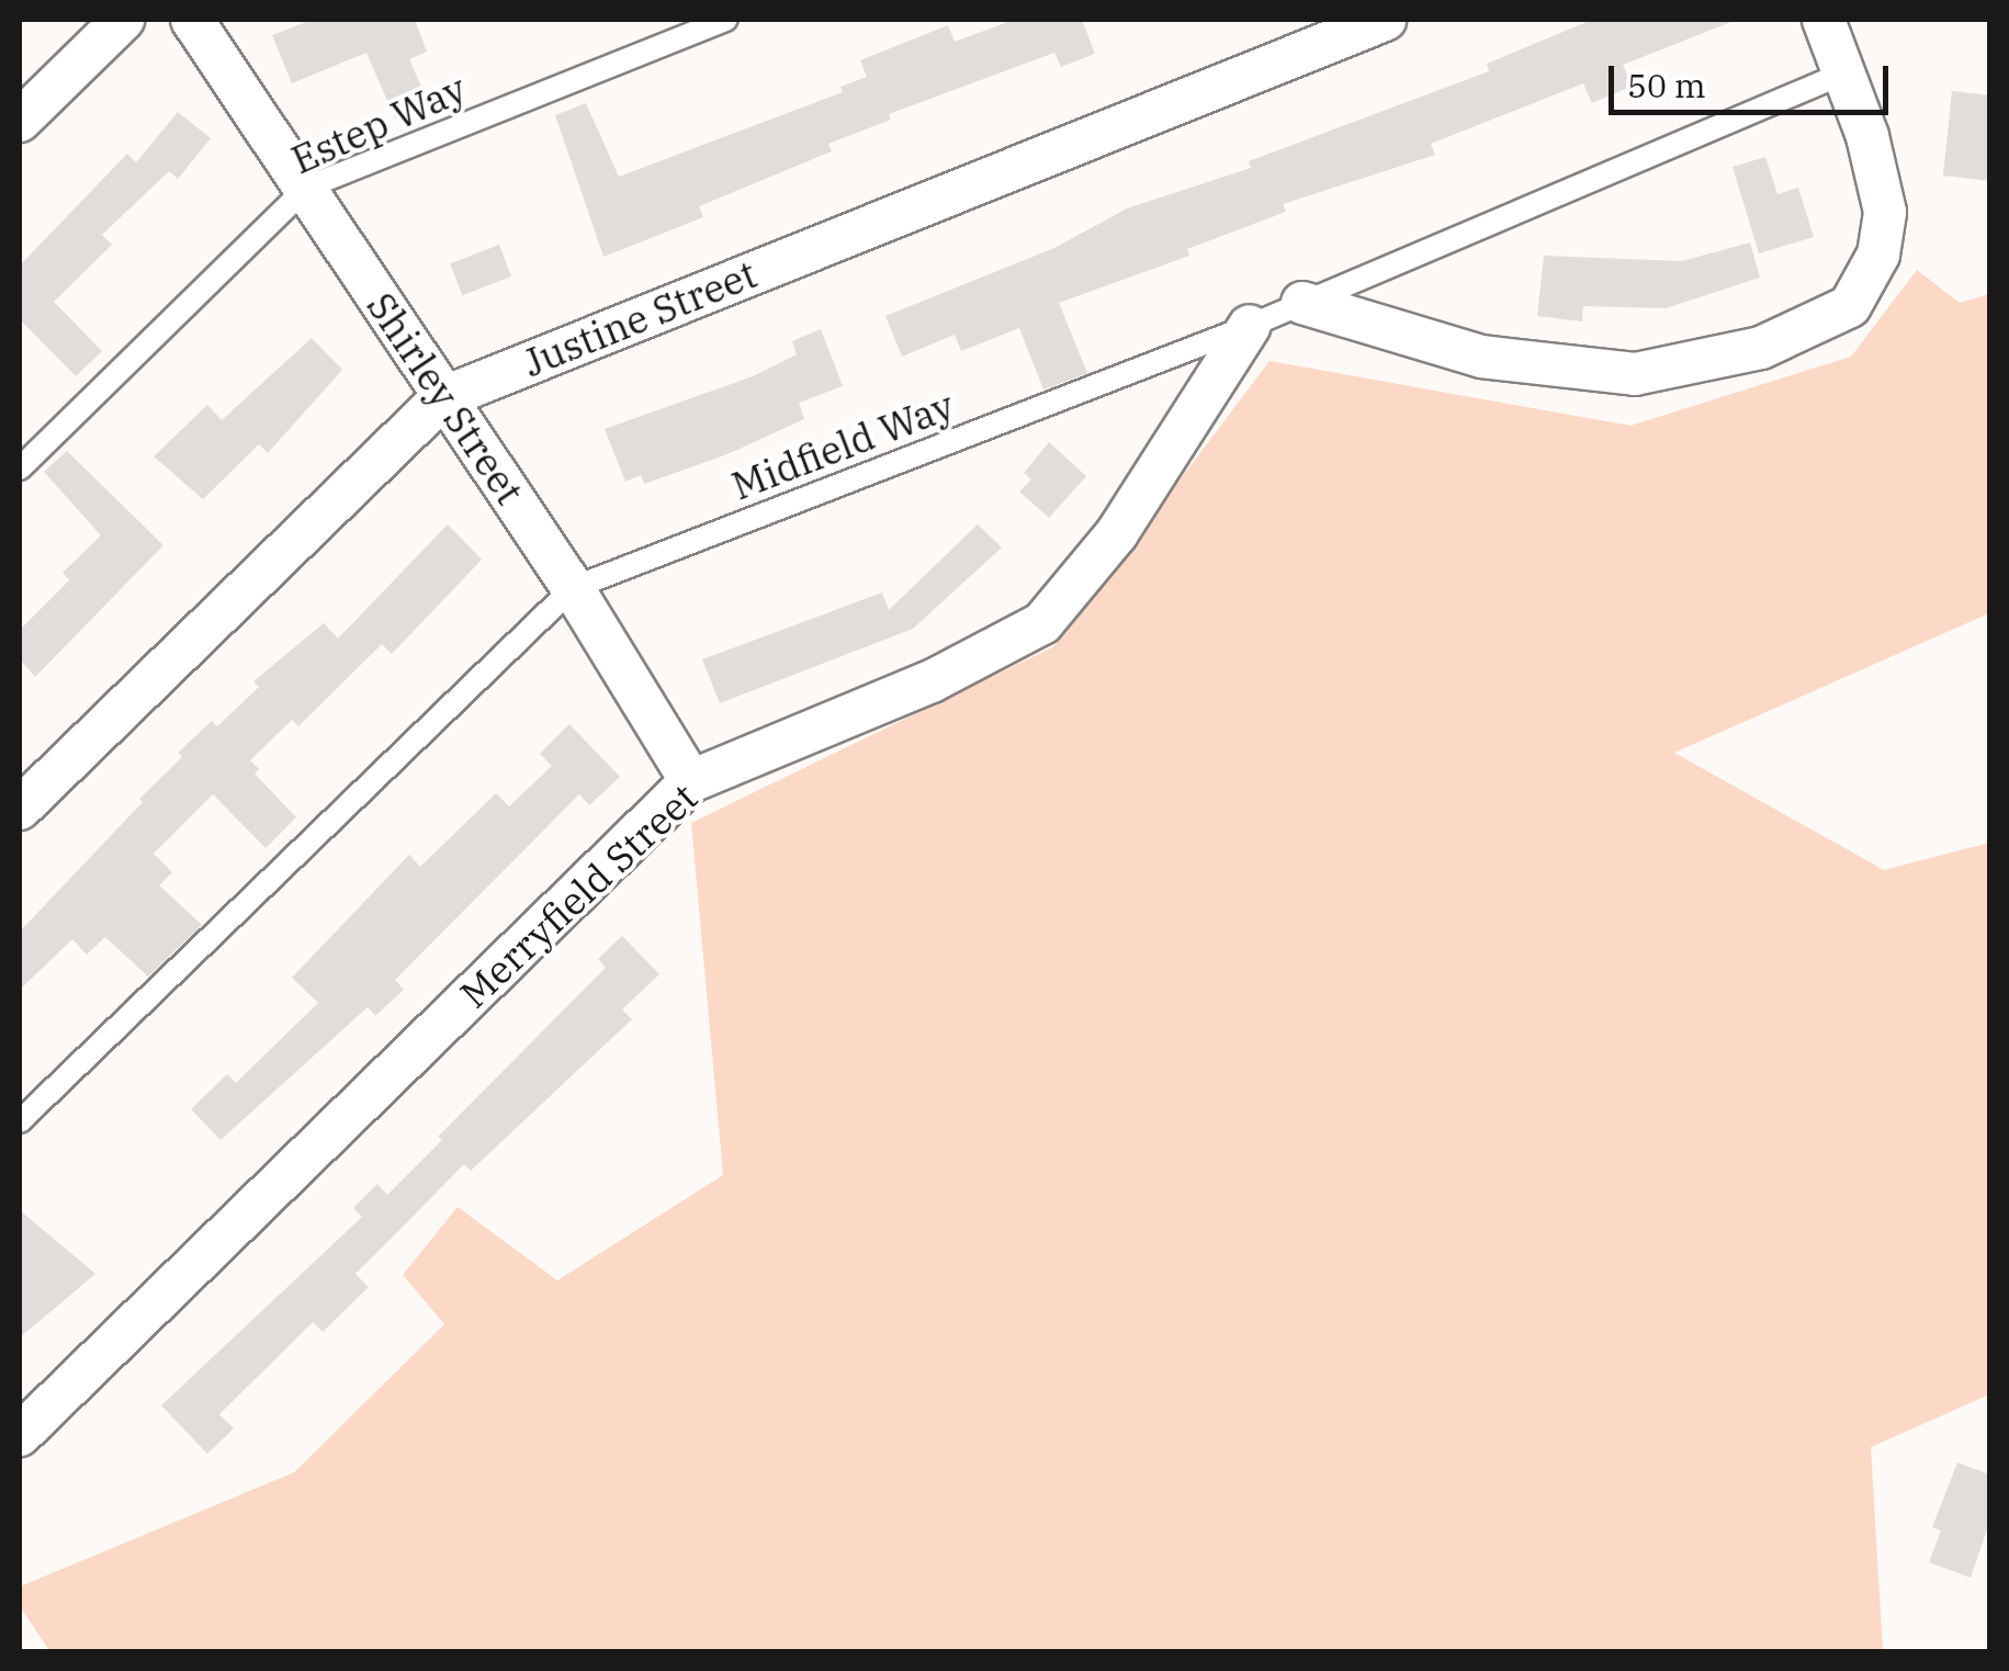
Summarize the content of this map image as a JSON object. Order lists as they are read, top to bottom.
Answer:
{
  "streets": {
    "street": ["Justine Street", "Shirley Street", "Merryfield Street"],
    "lane": ["Estep Way", "Midfield Way"]
  },
  "crossings": [
    ["Estep Way", "Shirley Street"],
    ["Justine Street", "Shirley Street"],
    ["Shirley Street", "Midfield Way"],
    ["Shirley Street", "Merryfield Street"],
    ["Midfield Way", "Merryfield Street"]
  ],
  "scale_bar": "50 m"
}
